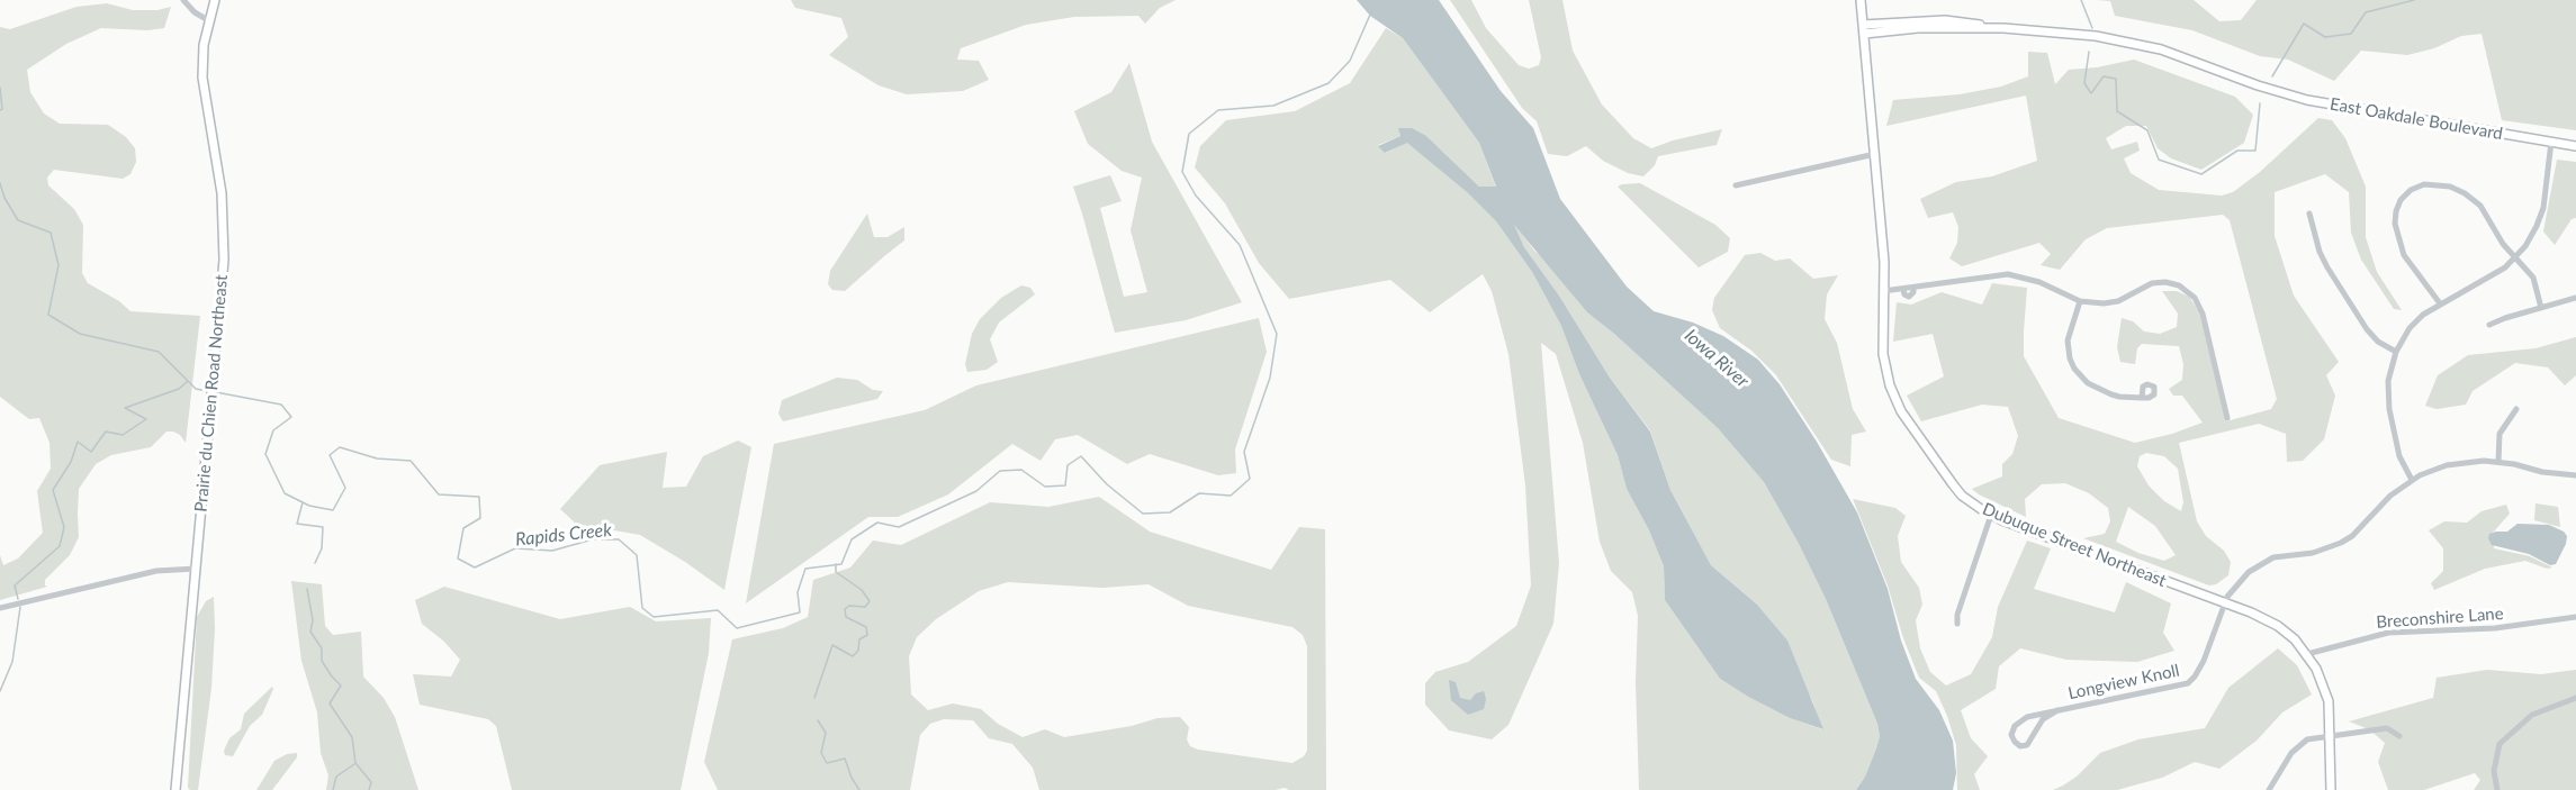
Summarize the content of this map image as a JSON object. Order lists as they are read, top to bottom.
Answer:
{
  "streets": {
    "main road": ["East Oakdale Boulevard", "Prairie du Chien Road Northeast", "Dubuque Street Northeast"],
    "street": ["Breconshire Lane", "Longview Knoll"]
  },
  "crossings": [
    ["East Oakdale Boulevard", "Dubuque Street Northeast"],
    ["Dubuque Street Northeast", "Breconshire Lane"],
    ["Dubuque Street Northeast", "Longview Knoll"]
  ],
  "water": ["Iowa River", "Rapids Creek"]
}
